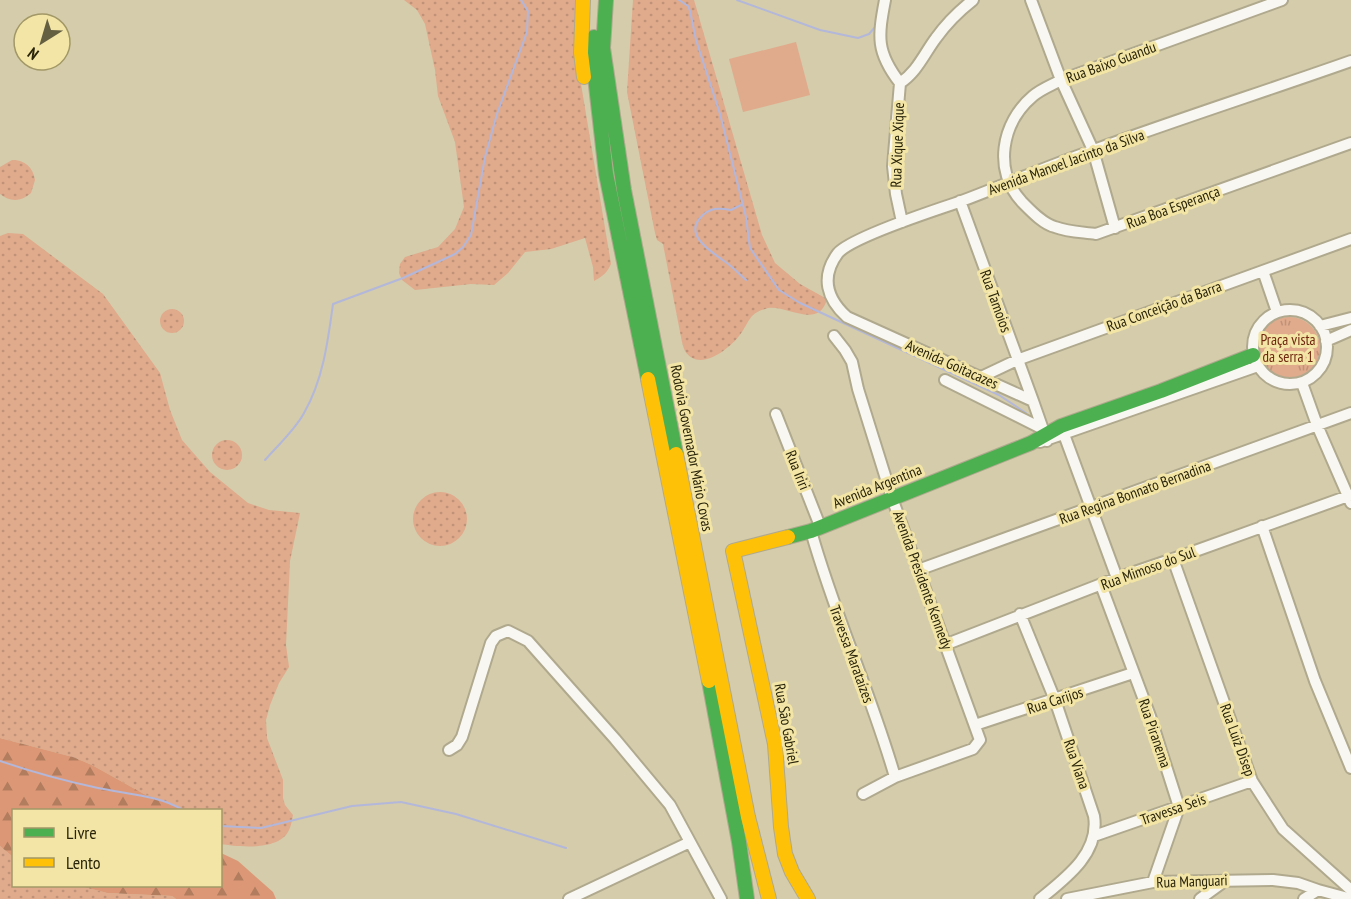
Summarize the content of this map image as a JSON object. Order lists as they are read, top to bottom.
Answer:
{
  "streets": {
    "main road": ["Rodovia Governador Mário Covas", "Avenida Argentina", "Rua São Gabriel"],
    "street": [
      "Rua Baixo Guandu",
      "Rua Xique Xique",
      "Avenida Manoel Jacinto da Silva",
      "Rua Boa Esperança",
      "Rua Tamoios",
      "Rua Conceição da Barra",
      "Avenida Goitacazes",
      "Rua Iriri",
      "Rua Regina Bonnato Bernadina",
      "Rua Mimoso do Sul",
      "Avenida Presidente Kennedy",
      "Travessa Marataízes",
      "Rua Carijos",
      "Rua Piranema",
      "Rua Luiz Disep",
      "Rua Viana",
      "Travessa Seis",
      "Rua Manguari"
    ]
  },
  "crossings": [
    ["Rua Baixo Guandu", "Avenida Manoel Jacinto da Silva"],
    ["Rua Baixo Guandu", "Rua Boa Esperança"],
    ["Rua Xique Xique", "Avenida Manoel Jacinto da Silva"],
    ["Avenida Manoel Jacinto da Silva", "Rua Boa Esperança"],
    ["Avenida Manoel Jacinto da Silva", "Rua Tamoios"],
    ["Avenida Manoel Jacinto da Silva", "Avenida Goitacazes"],
    ["Rua Tamoios", "Rua Conceição da Barra"],
    ["Rua Tamoios", "Avenida Goitacazes"],
    ["Rua Conceição da Barra", "Avenida Goitacazes"],
    ["Rua Iriri", "Avenida Argentina"],
    ["Rua Iriri", "Travessa Marataízes"],
    ["Avenida Argentina", "Avenida Presidente Kennedy"],
    ["Avenida Argentina", "Travessa Marataízes"],
    ["Avenida Argentina", "Rua São Gabriel"],
    ["Rua Regina Bonnato Bernadina", "Avenida Presidente Kennedy"],
    ["Rua Mimoso do Sul", "Avenida Presidente Kennedy"],
    ["Rua Mimoso do Sul", "Rua Piranema"],
    ["Rua Mimoso do Sul", "Rua Luiz Disep"],
    ["Rua Mimoso do Sul", "Rua Viana"],
    ["Avenida Presidente Kennedy", "Rua Carijos"],
    ["Rua Carijos", "Rua Piranema"],
    ["Rua Carijos", "Rua Viana"],
    ["Rua Piranema", "Travessa Seis"],
    ["Rua Luiz Disep", "Travessa Seis"],
    ["Rua Viana", "Travessa Seis"]
  ],
  "parks": ["Praça vista da serra 1"],
  "legend": ["Livre", "Lento"],
  "north": "bottom left"
}
